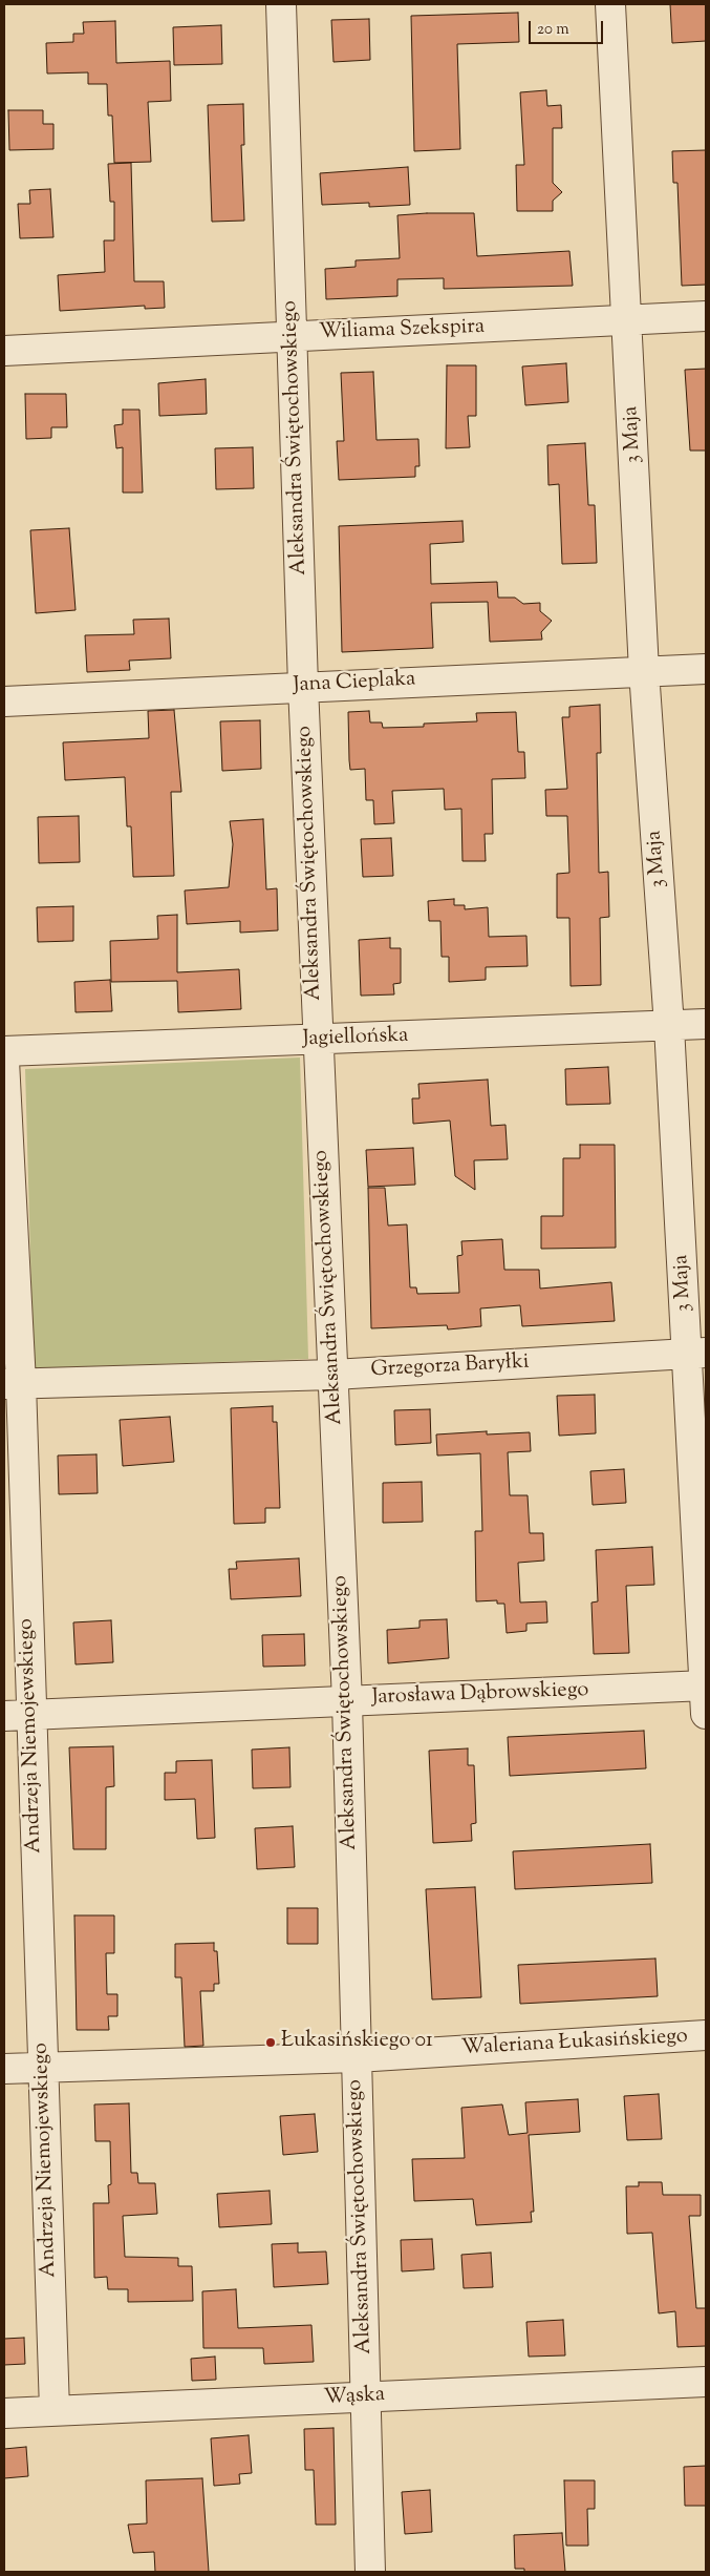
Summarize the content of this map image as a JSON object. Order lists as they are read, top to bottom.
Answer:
{
  "streets": {
    "street": [
      "Wiliama Szekspira",
      "3 Maja",
      "Aleksandra Świętochowskiego",
      "Jana Cieplaka",
      "Jagiellońska",
      "Grzegorza Baryłki",
      "Jarosława Dąbrowskiego",
      "Andrzeja Niemojewskiego",
      "Waleriana Łukasińskiego",
      "Wąska"
    ]
  },
  "crossings": [
    ["Wiliama Szekspira", "3 Maja"],
    ["Wiliama Szekspira", "Aleksandra Świętochowskiego"],
    ["3 Maja", "Jana Cieplaka"],
    ["3 Maja", "Jagiellońska"],
    ["3 Maja", "Grzegorza Baryłki"],
    ["3 Maja", "Jarosława Dąbrowskiego"],
    ["Aleksandra Świętochowskiego", "Jana Cieplaka"],
    ["Aleksandra Świętochowskiego", "Jagiellońska"],
    ["Aleksandra Świętochowskiego", "Grzegorza Baryłki"],
    ["Aleksandra Świętochowskiego", "Jarosława Dąbrowskiego"],
    ["Aleksandra Świętochowskiego", "Waleriana Łukasińskiego"],
    ["Aleksandra Świętochowskiego", "Wąska"],
    ["Grzegorza Baryłki", "Andrzeja Niemojewskiego"],
    ["Jarosława Dąbrowskiego", "Andrzeja Niemojewskiego"],
    ["Andrzeja Niemojewskiego", "Waleriana Łukasińskiego"],
    ["Andrzeja Niemojewskiego", "Wąska"]
  ],
  "places": ["Łukasińskiego 01"],
  "scale_bar": "20 m"
}
